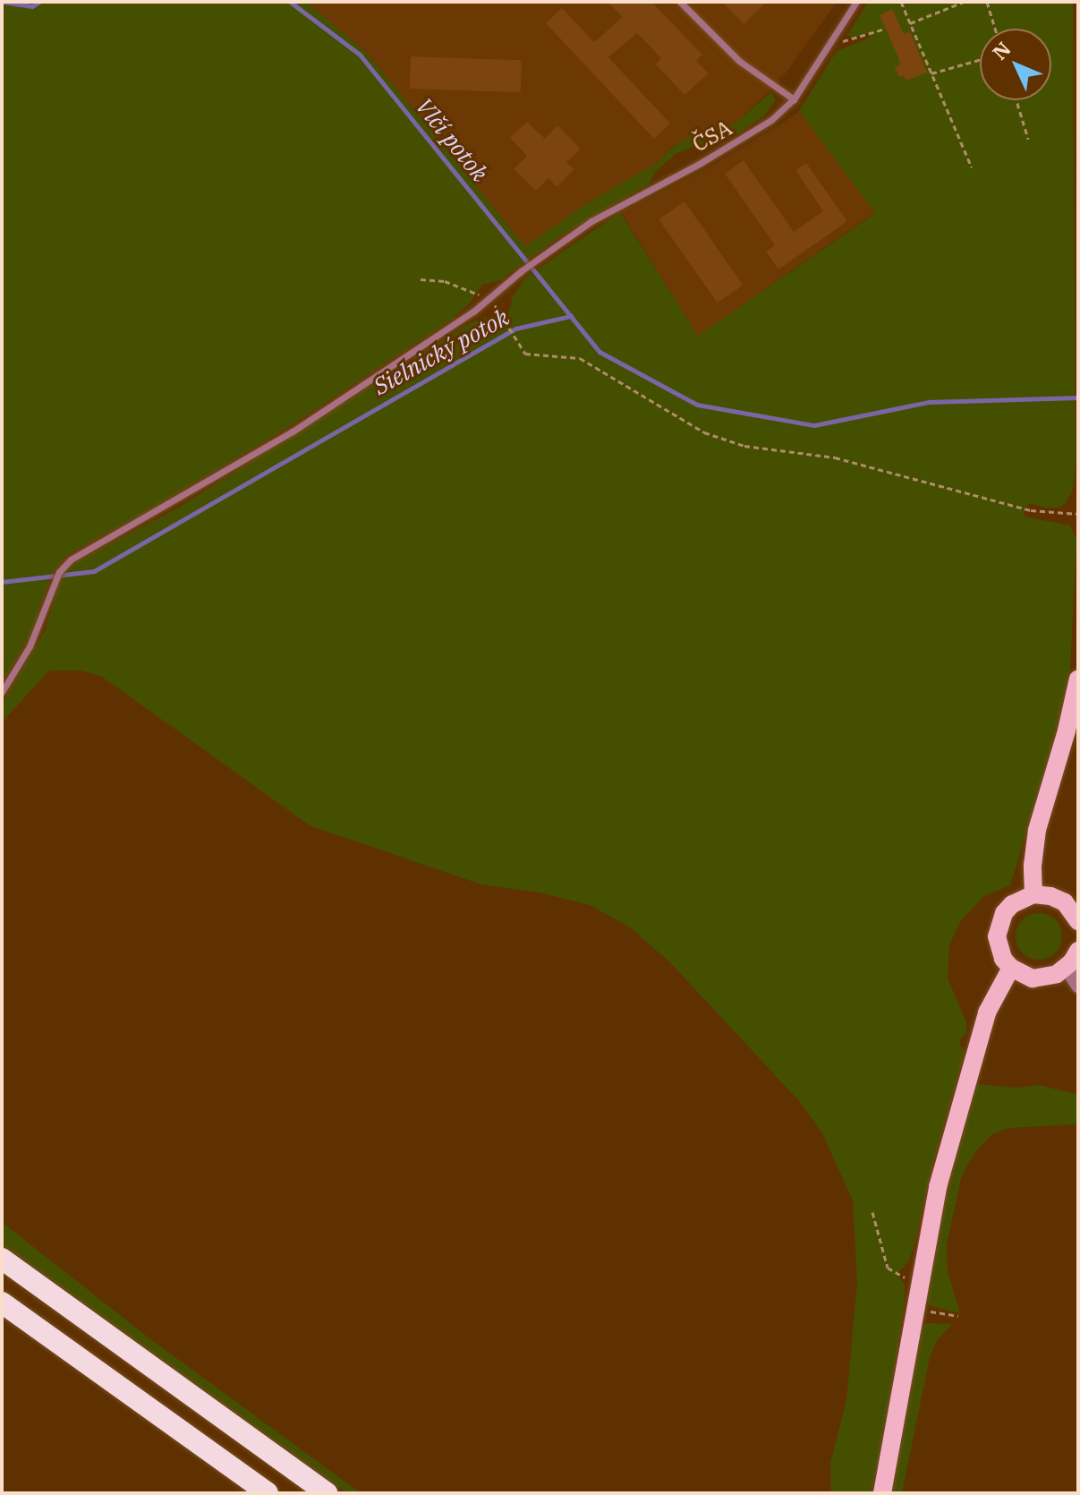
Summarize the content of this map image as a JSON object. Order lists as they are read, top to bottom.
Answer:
{
  "streets": {
    "lane": ["ČSA"]
  },
  "water": ["Vlčí potok", "Sielnický potok"],
  "north": "top left"
}
